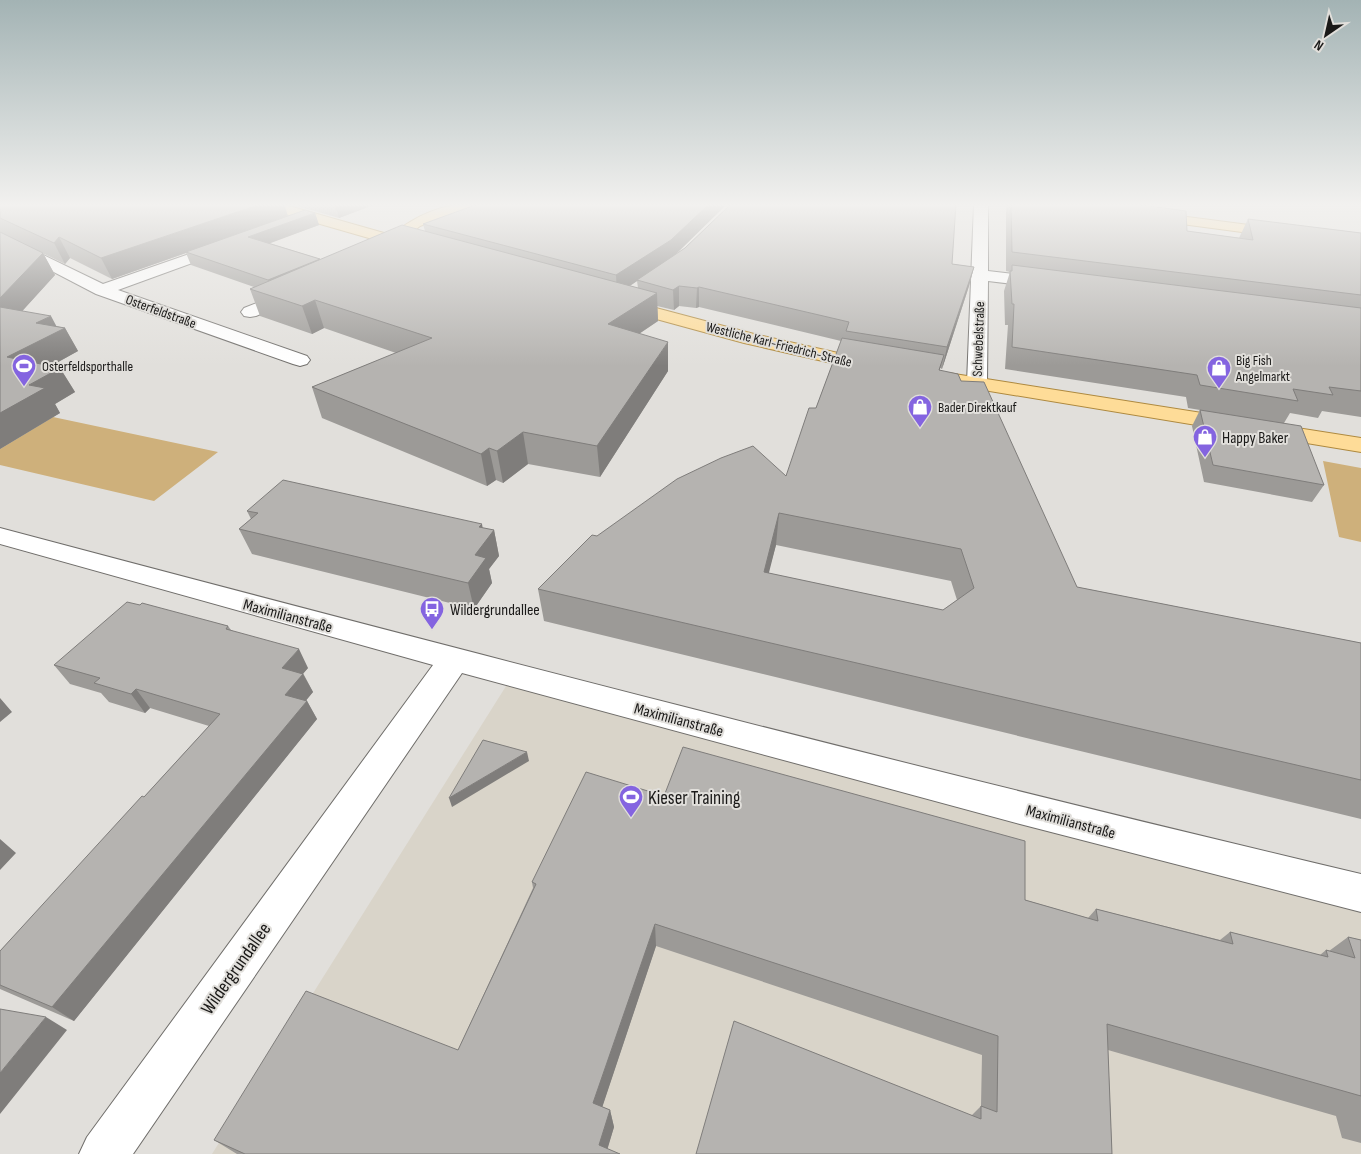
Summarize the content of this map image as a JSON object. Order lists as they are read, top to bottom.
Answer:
{
  "streets": {
    "main road": ["Westliche Karl-Friedrich-Straße"],
    "street": [
      "Osterfeldstraße",
      "Schwebelstraße",
      "Maximilianstraße",
      "Wildergrundallee"
    ]
  },
  "crossings": [
    ["Maximilianstraße", "Wildergrundallee"]
  ],
  "places": {
    "sports": ["Osterfeldsporthalle", "Kieser Training"],
    "shop": ["Big Fish Angelmarkt", "Bader Direktkauf", "Happy Baker"],
    "bus stop": ["Wildergrundallee"]
  },
  "north": "bottom left"
}
